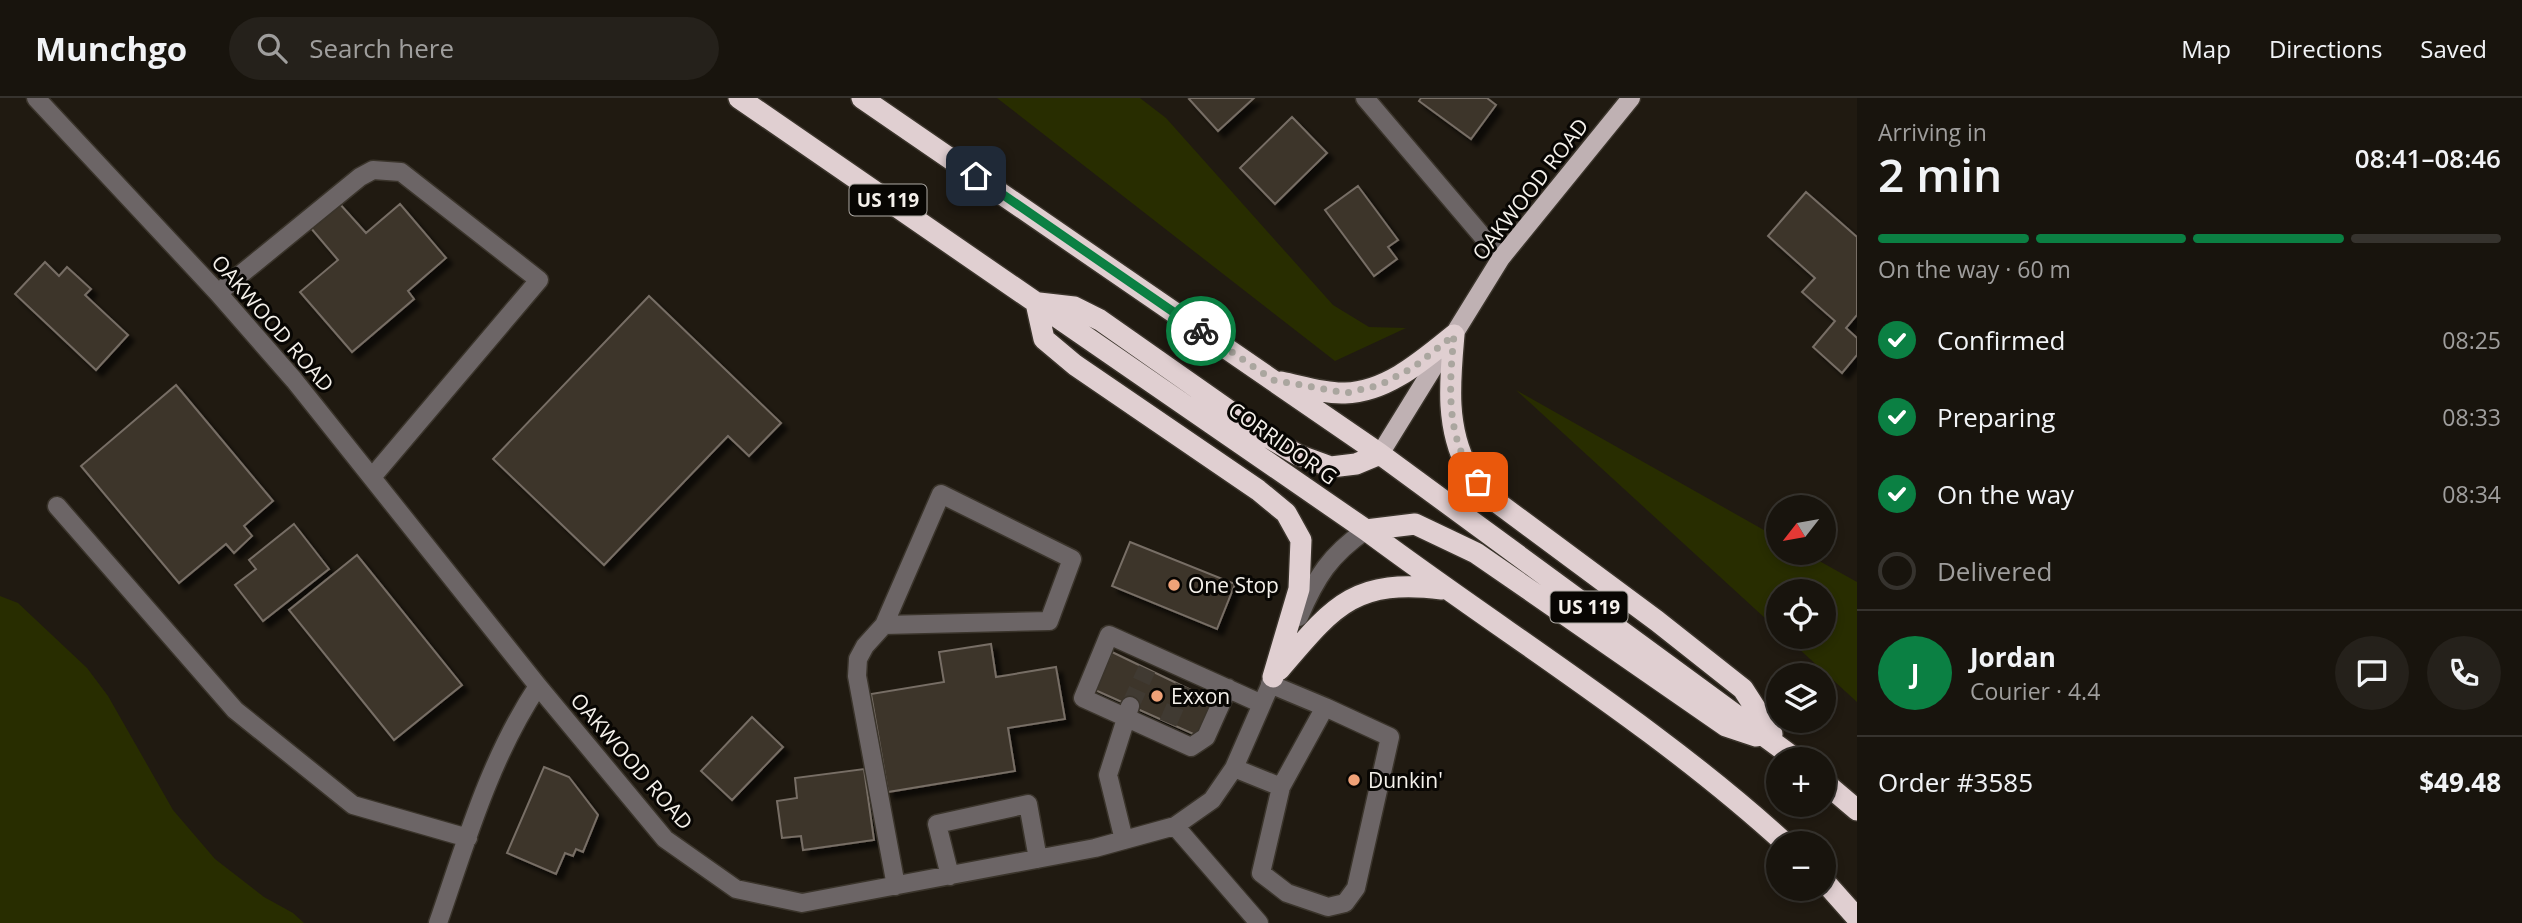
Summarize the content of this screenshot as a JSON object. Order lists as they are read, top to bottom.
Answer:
{
  "streets": {
    "highway": ["US 119", "CORRIDOR G"],
    "main road": ["OAKWOOD ROAD"]
  },
  "crossings": [
    ["OAKWOOD ROAD", "US 119"],
    ["OAKWOOD ROAD", "CORRIDOR G"]
  ],
  "places": ["One Stop", "Exxon", "Dunkin'"],
  "north": "bottom left",
  "page": {
    "header": "Munchgo",
    "search": "Search here",
    "nav": ["Map", "Directions", "Saved"],
    "heading": ["2 min", "Arriving in", "08:41–08:46"],
    "panel": [
      "Jordan",
      "Courier · 4.4",
      "Order #3585",
      "$49.48"
    ],
    "bar": "On the way · 60 m",
    "list": [
      ["Confirmed", "08:25"],
      ["Preparing", "08:33"],
      ["On the way", "08:34"],
      "Delivered"
    ],
    "map_buttons": ["+", "−"],
    "round": "J"
  }
}
